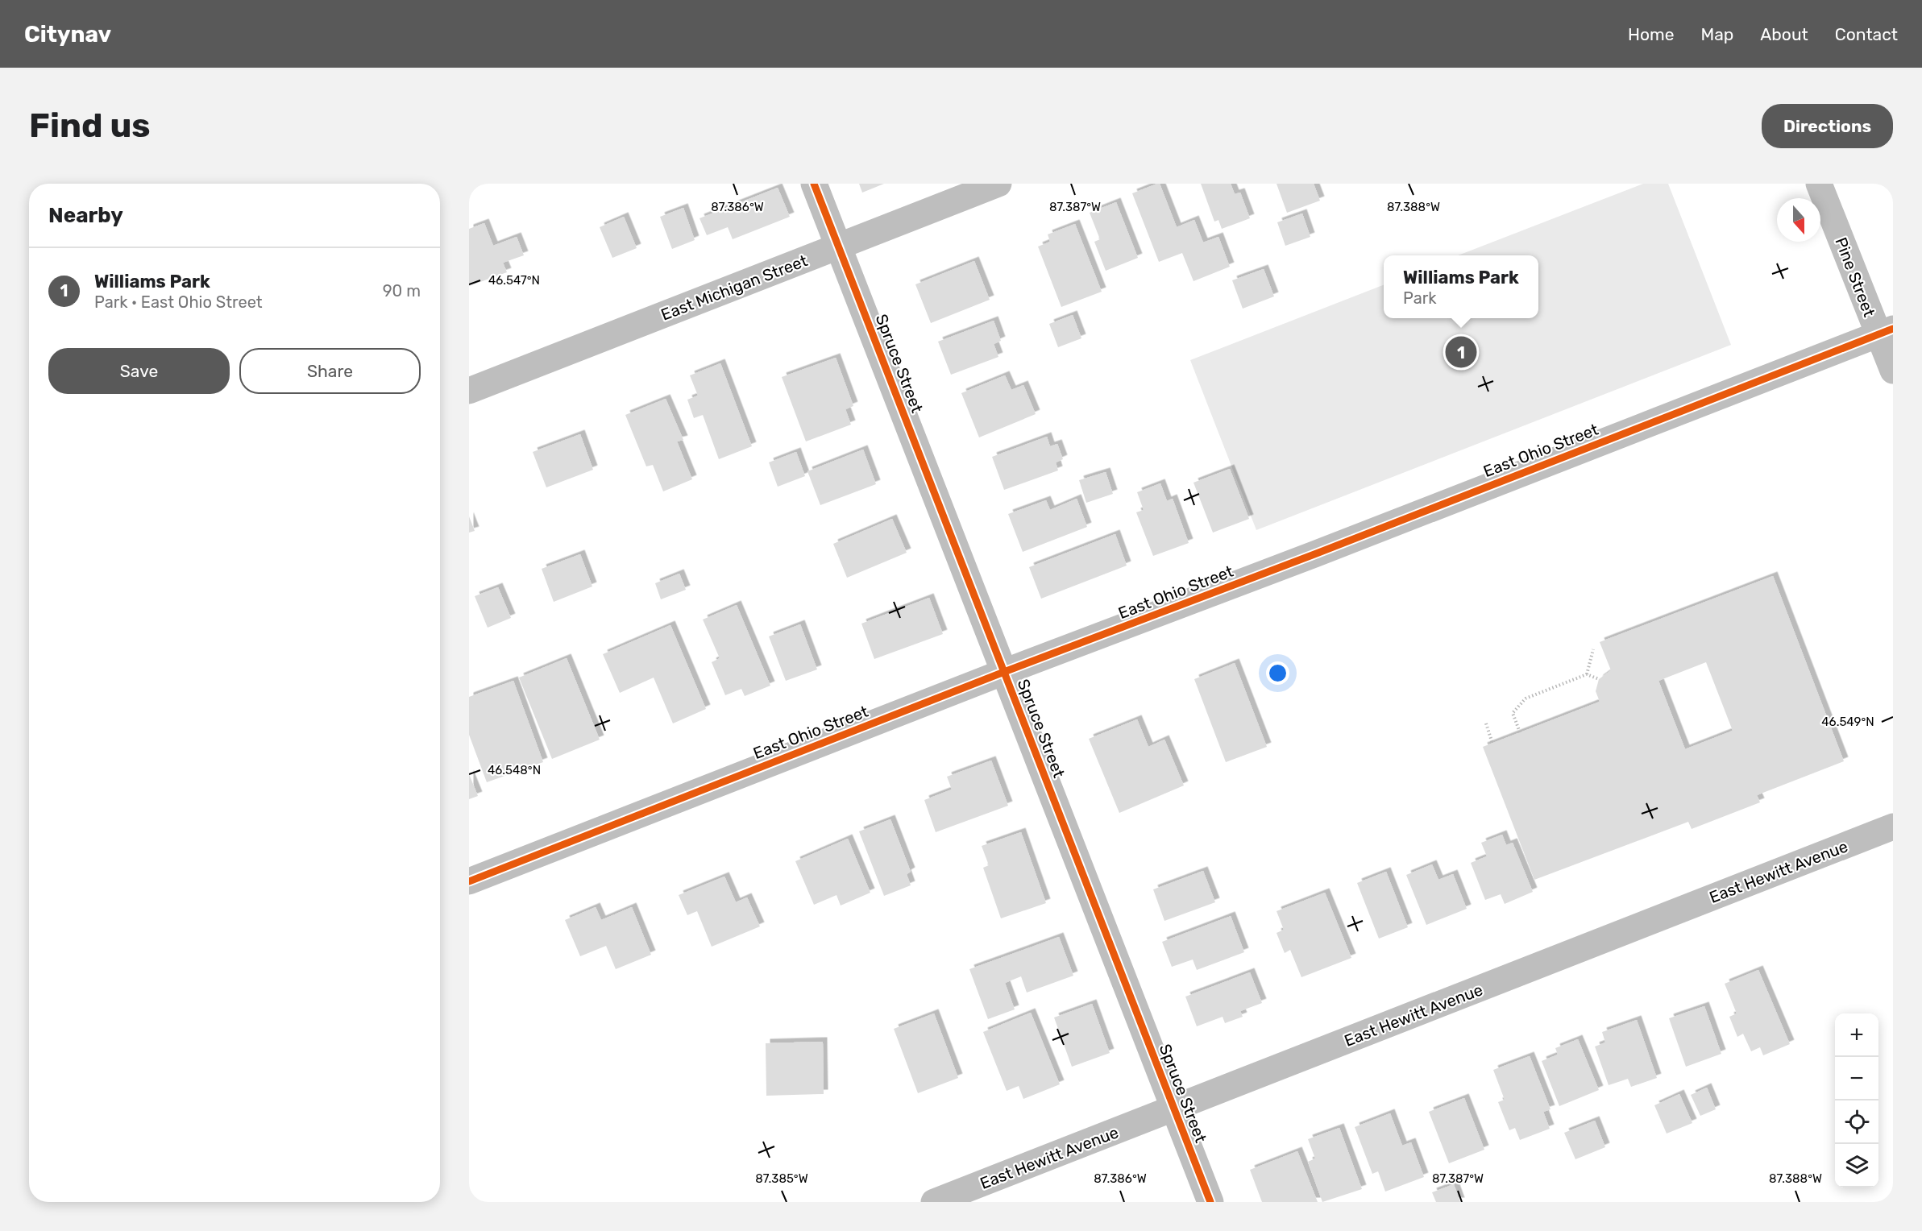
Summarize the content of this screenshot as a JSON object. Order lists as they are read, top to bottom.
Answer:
{
  "streets": {
    "street": [
      "Pine Street",
      "East Michigan Street",
      "Spruce Street",
      "East Ohio Street",
      "East Hewitt Avenue"
    ]
  },
  "crossings": [
    ["Pine Street", "East Ohio Street"],
    ["East Michigan Street", "Spruce Street"],
    ["Spruce Street", "East Ohio Street"],
    ["Spruce Street", "East Hewitt Avenue"]
  ],
  "north": "bottom",
  "page": {
    "header": "Citynav",
    "nav": [
      "Home",
      "Map",
      "About",
      "Contact"
    ],
    "buttons": [
      "Directions",
      ["Save", "Share"]
    ],
    "title": "Find us",
    "heading": "Nearby",
    "list": [
      {
        "mark": "1",
        "name": "Williams Park",
        "note": "Park · East Ohio Street",
        "value": "90 m"
      }
    ],
    "popup": ["Williams Park", "Park"],
    "pins": "1",
    "map_buttons": ["+", "−"]
  },
  "coordinates": [
    "87.388°W",
    "87.386°W",
    "87.387°W",
    "46.547°N",
    "46.549°N",
    "46.548°N",
    "87.385°W"
  ]
}
